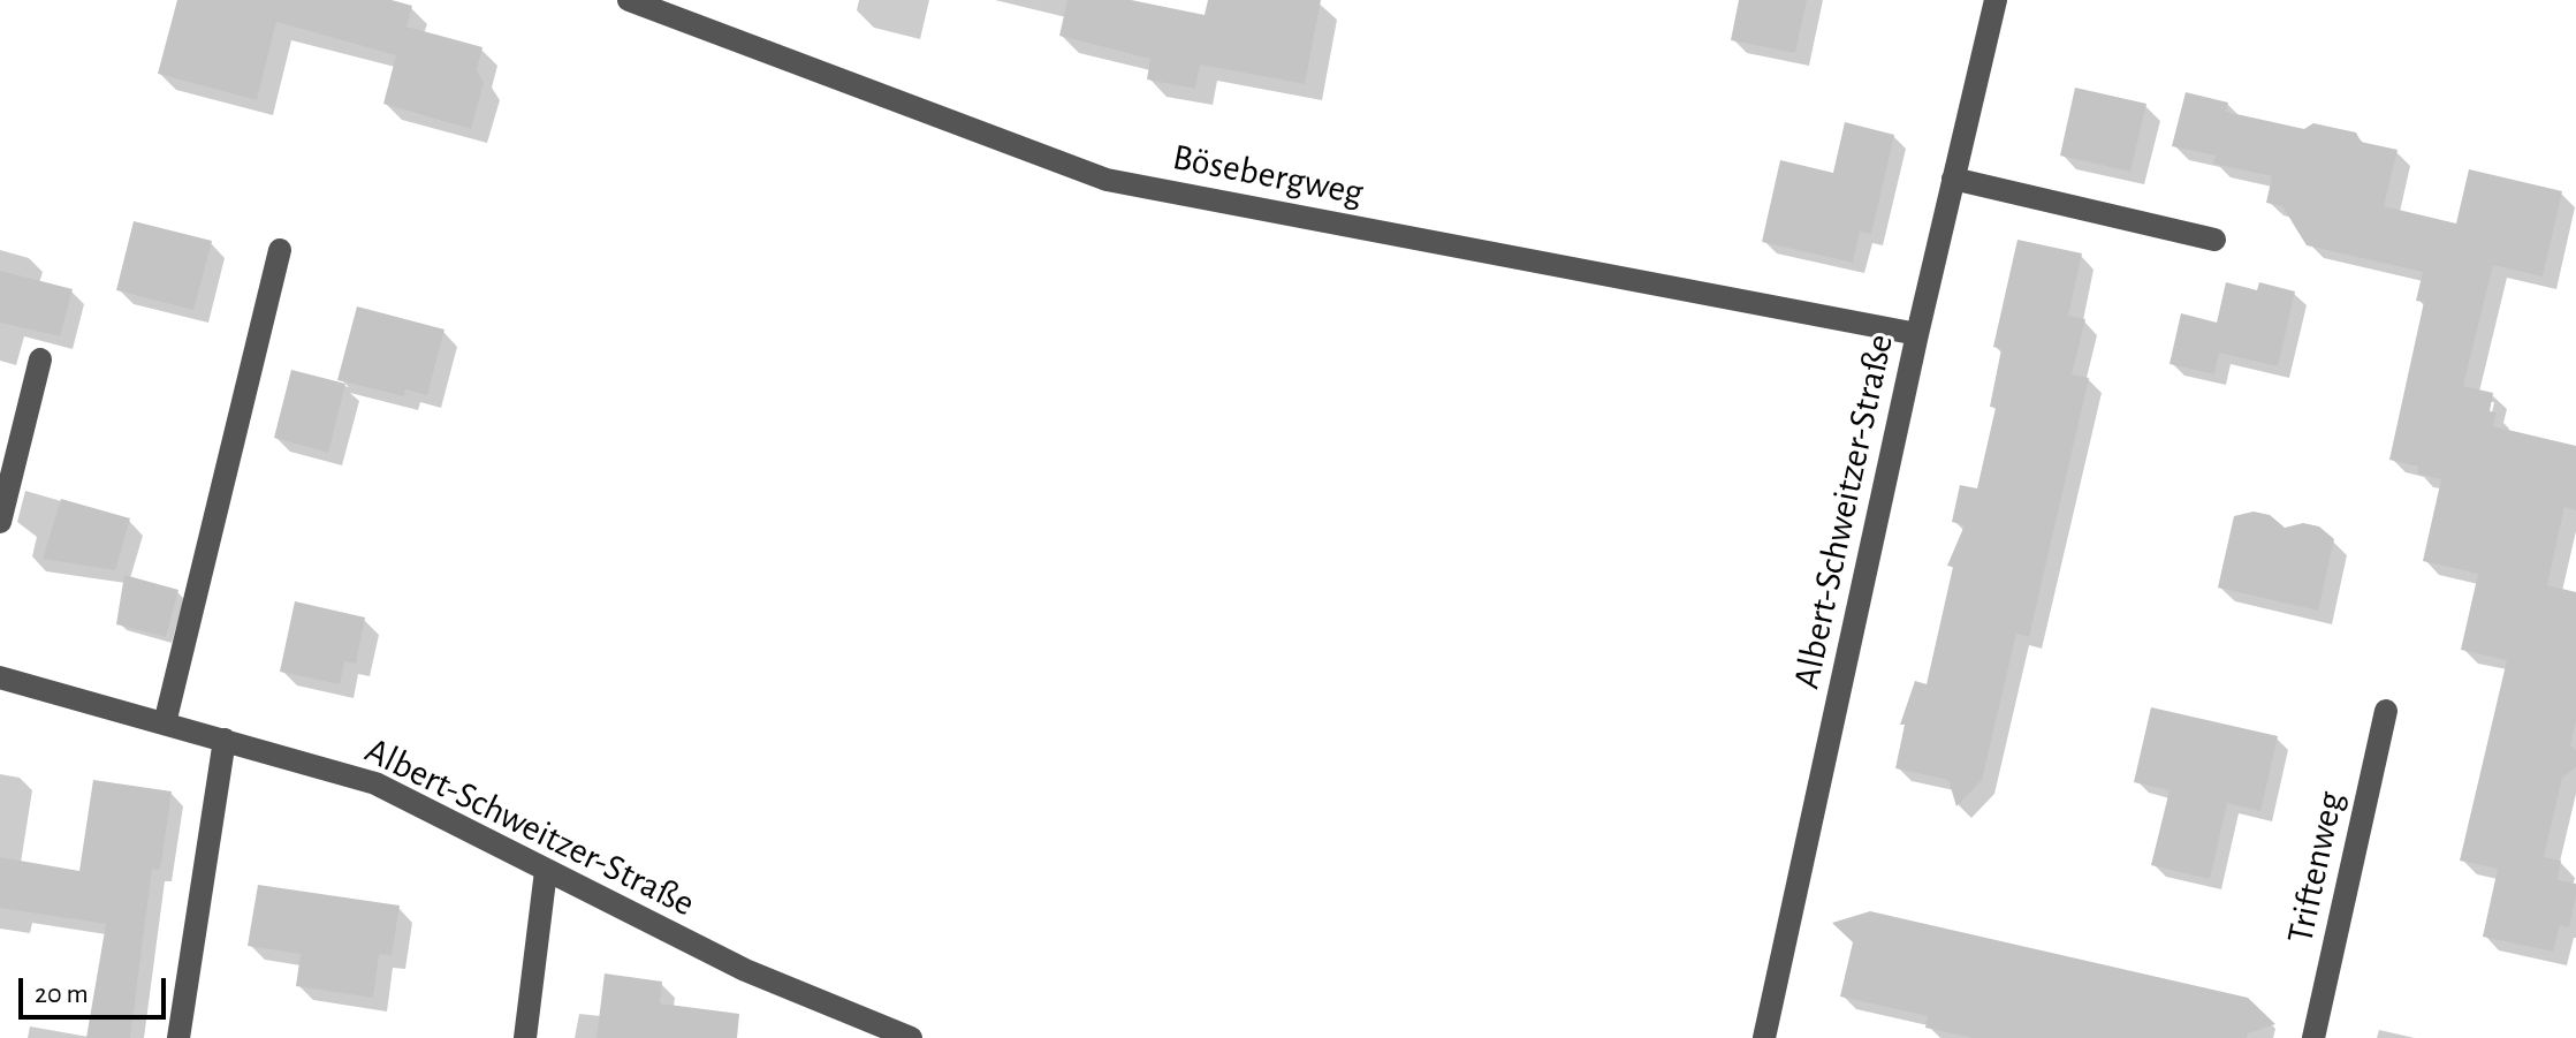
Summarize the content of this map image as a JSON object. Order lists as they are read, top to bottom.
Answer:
{
  "streets": {
    "street": ["Bösebergweg", "Albert-Schweitzer-Straße", "Triftenweg"]
  },
  "crossings": [
    ["Bösebergweg", "Albert-Schweitzer-Straße"]
  ],
  "scale_bar": "20 m"
}
